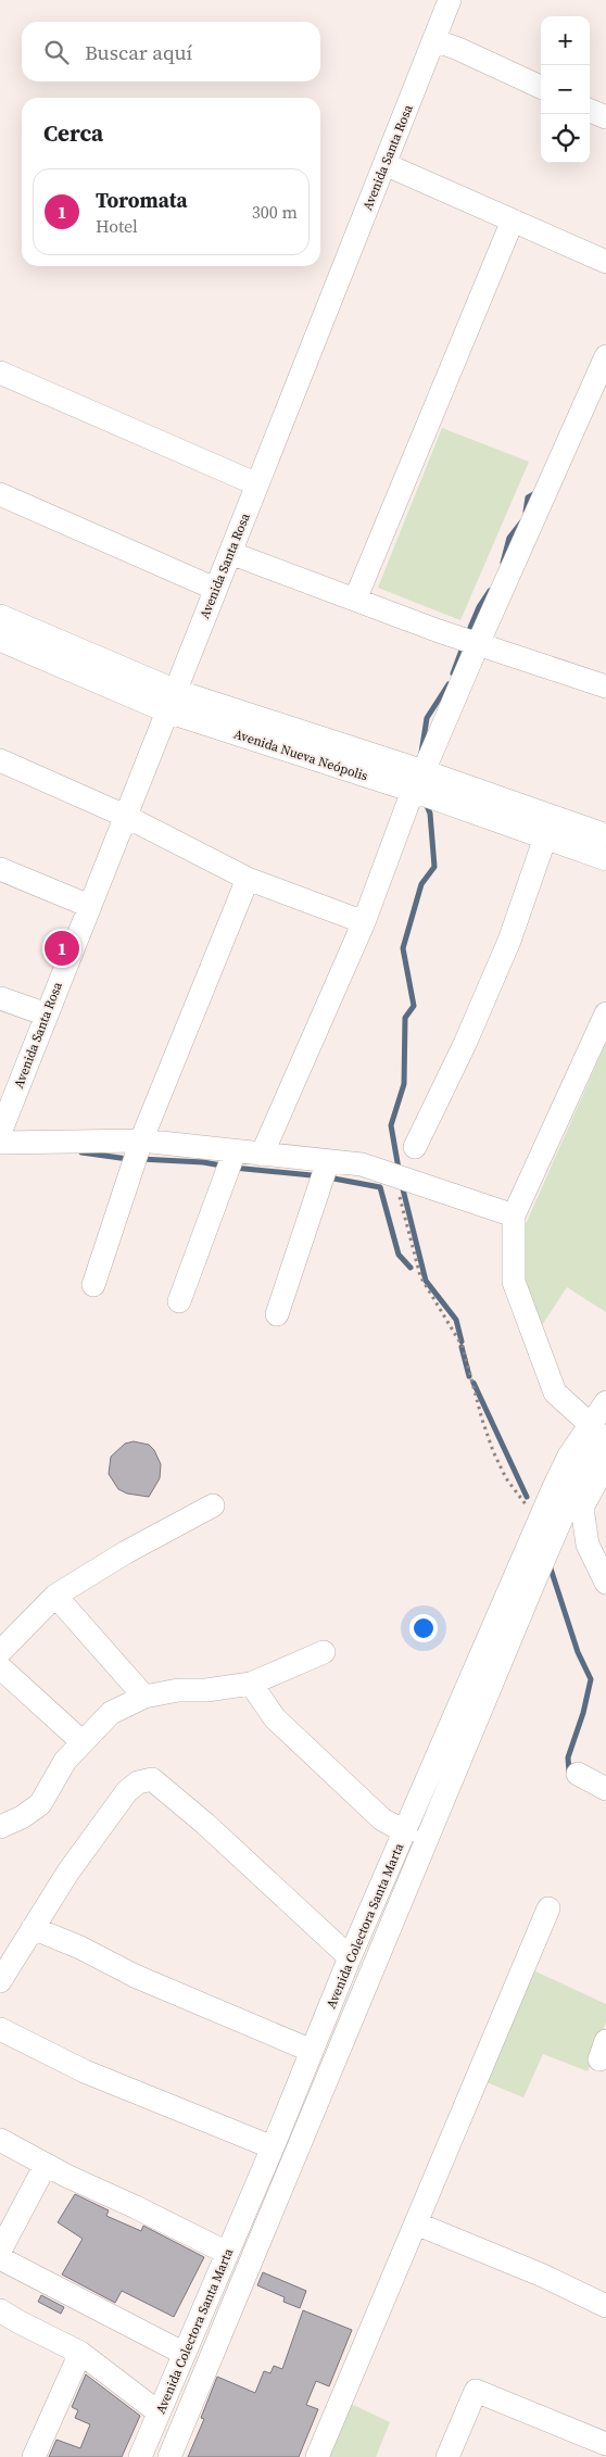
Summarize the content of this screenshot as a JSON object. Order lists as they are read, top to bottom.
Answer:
{
  "streets": {
    "street": ["Avenida Santa Rosa", "Avenida Nueva Neópolis", "Avenida Colectora Santa Marta"]
  },
  "crossings": [
    ["Avenida Santa Rosa", "Avenida Nueva Neópolis"]
  ],
  "page": {
    "map_buttons": ["+", "−"],
    "search": "Buscar aquí",
    "heading": "Cerca",
    "list": [
      {
        "mark": "1",
        "name": "Toromata",
        "note": "Hotel",
        "value": "300 m"
      }
    ],
    "pins": "1"
  }
}
